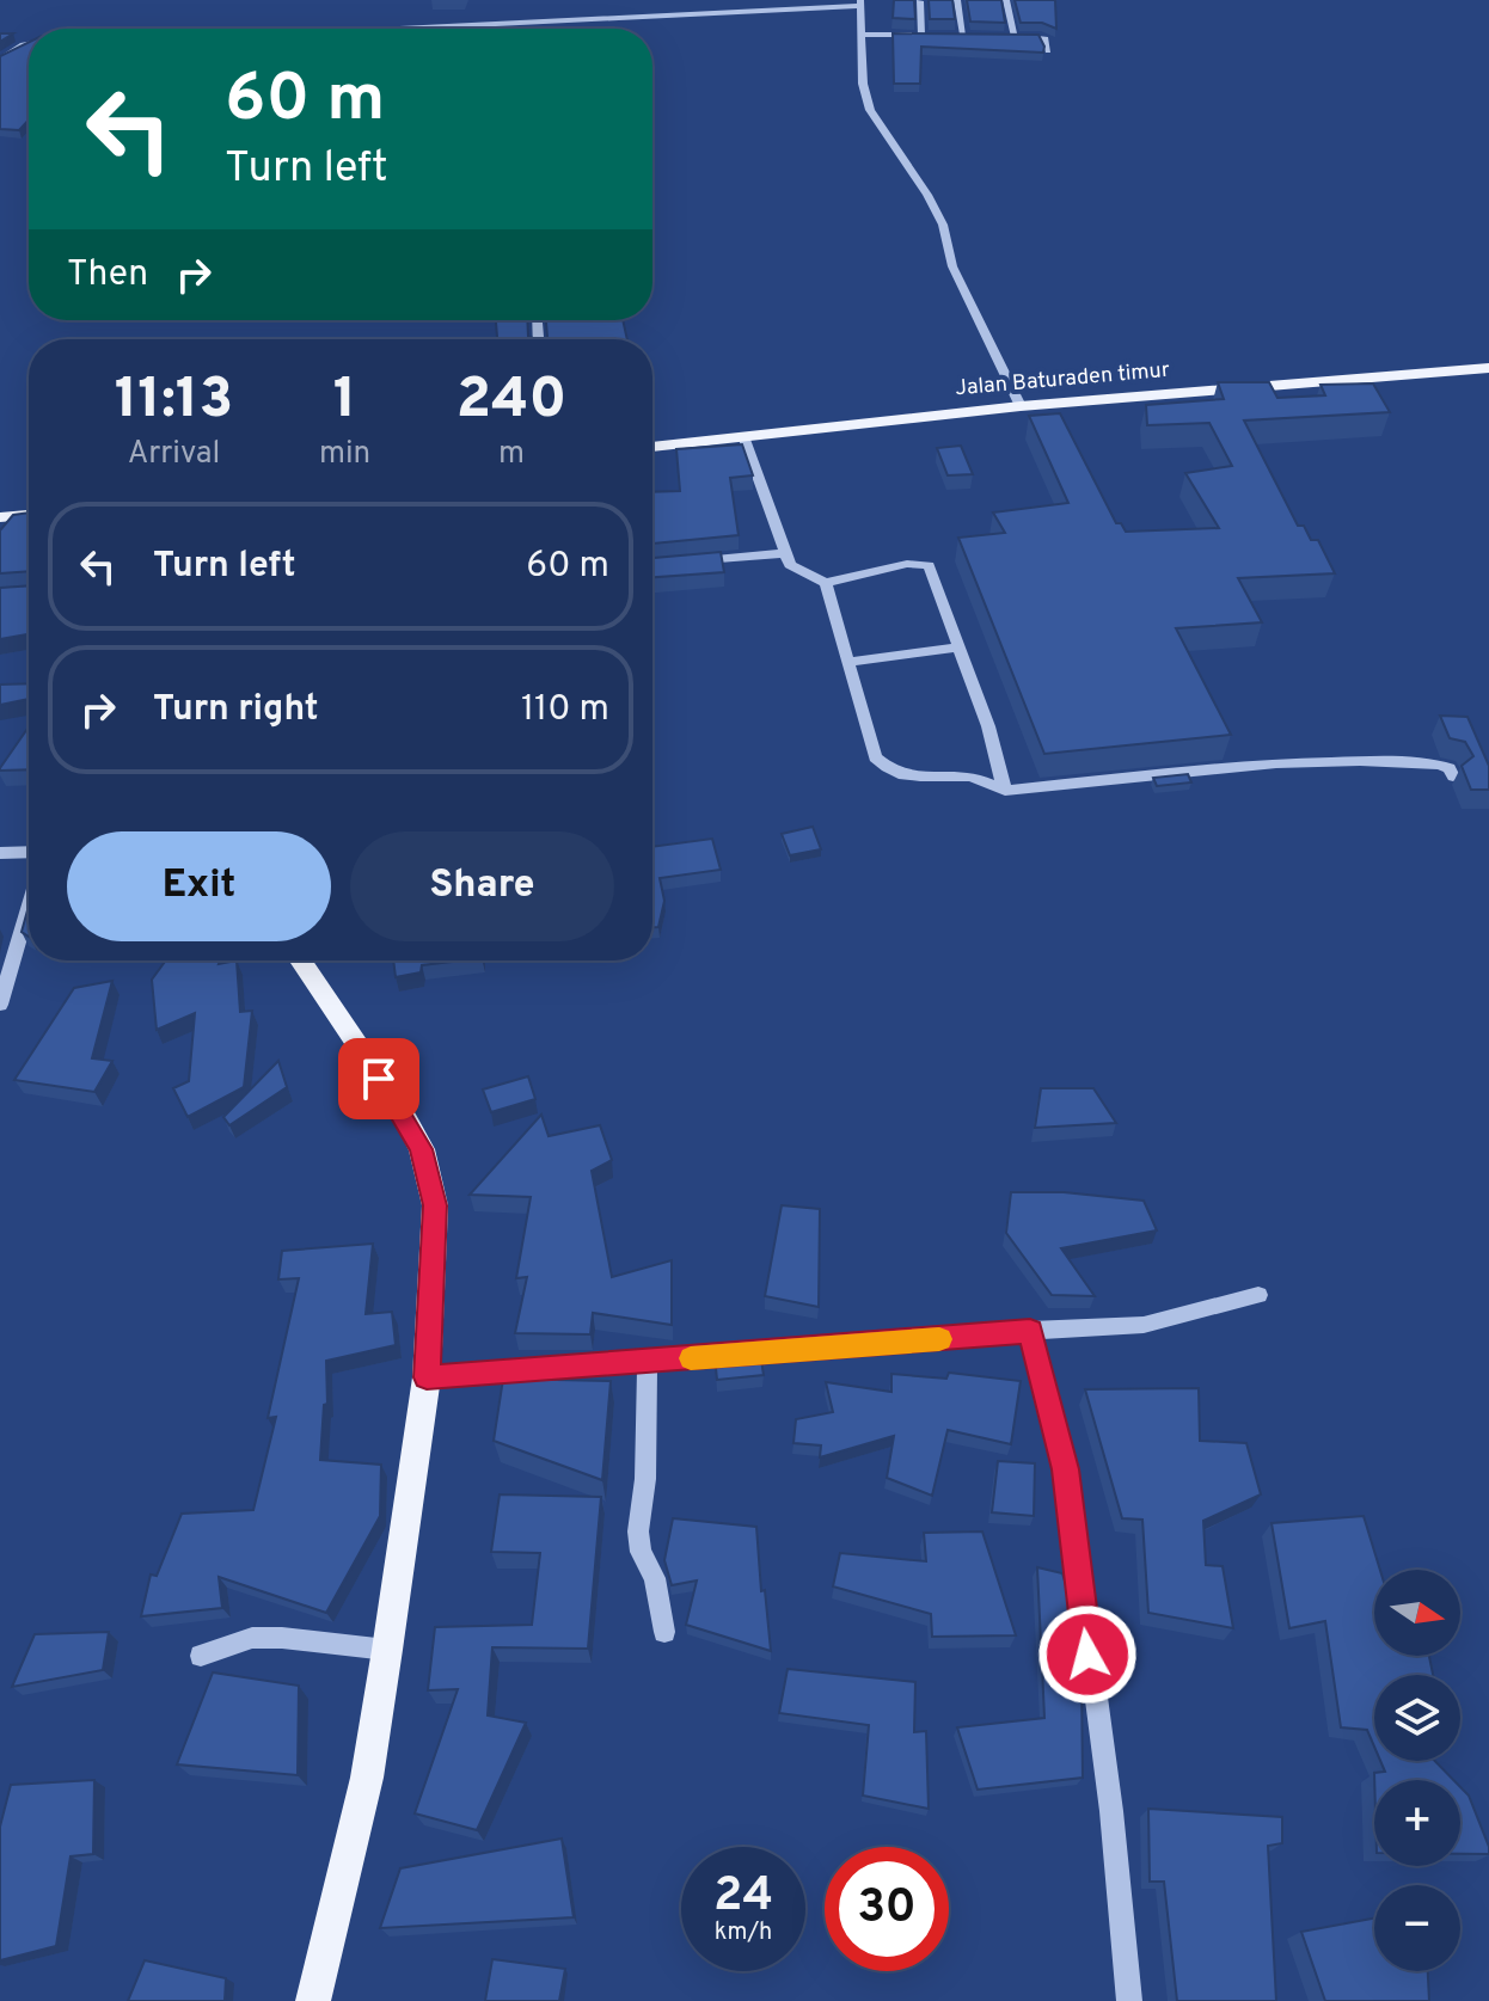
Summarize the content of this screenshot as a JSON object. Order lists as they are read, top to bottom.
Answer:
{
  "streets": {
    "main road": ["Jalan Baturaden timur"]
  },
  "north": "right",
  "page": {
    "turn": ["60 m", "Turn left"],
    "then": "Then",
    "eta": [
      "11:13",
      "Arrival",
      "1",
      "min",
      "240",
      "m"
    ],
    "list": [
      {
        "name": "Turn left",
        "value": "60 m"
      },
      {
        "name": "Turn right",
        "value": "110 m"
      }
    ],
    "buttons": ["Exit", "Share"],
    "map_buttons": ["+", "−"],
    "speed": "24 km/h",
    "limit": "30"
  }
}
